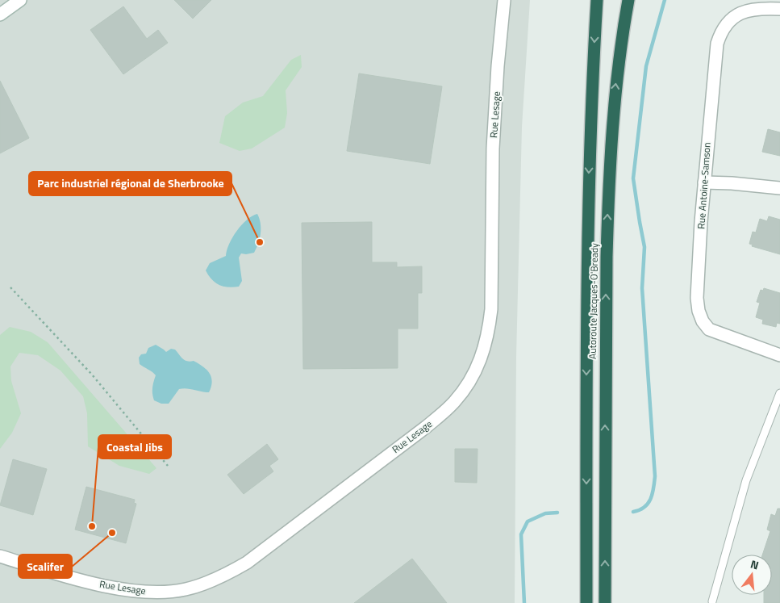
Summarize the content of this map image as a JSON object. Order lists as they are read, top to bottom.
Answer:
{
  "streets": {
    "highway": ["Autoroute Jacques-O'Bready"],
    "street": ["Rue Lesage", "Rue Antoine-Samson"]
  },
  "places": ["Parc industriel régional de Sherbrooke", "Coastal Jibs", "Scalifer"],
  "north": "top"
}
